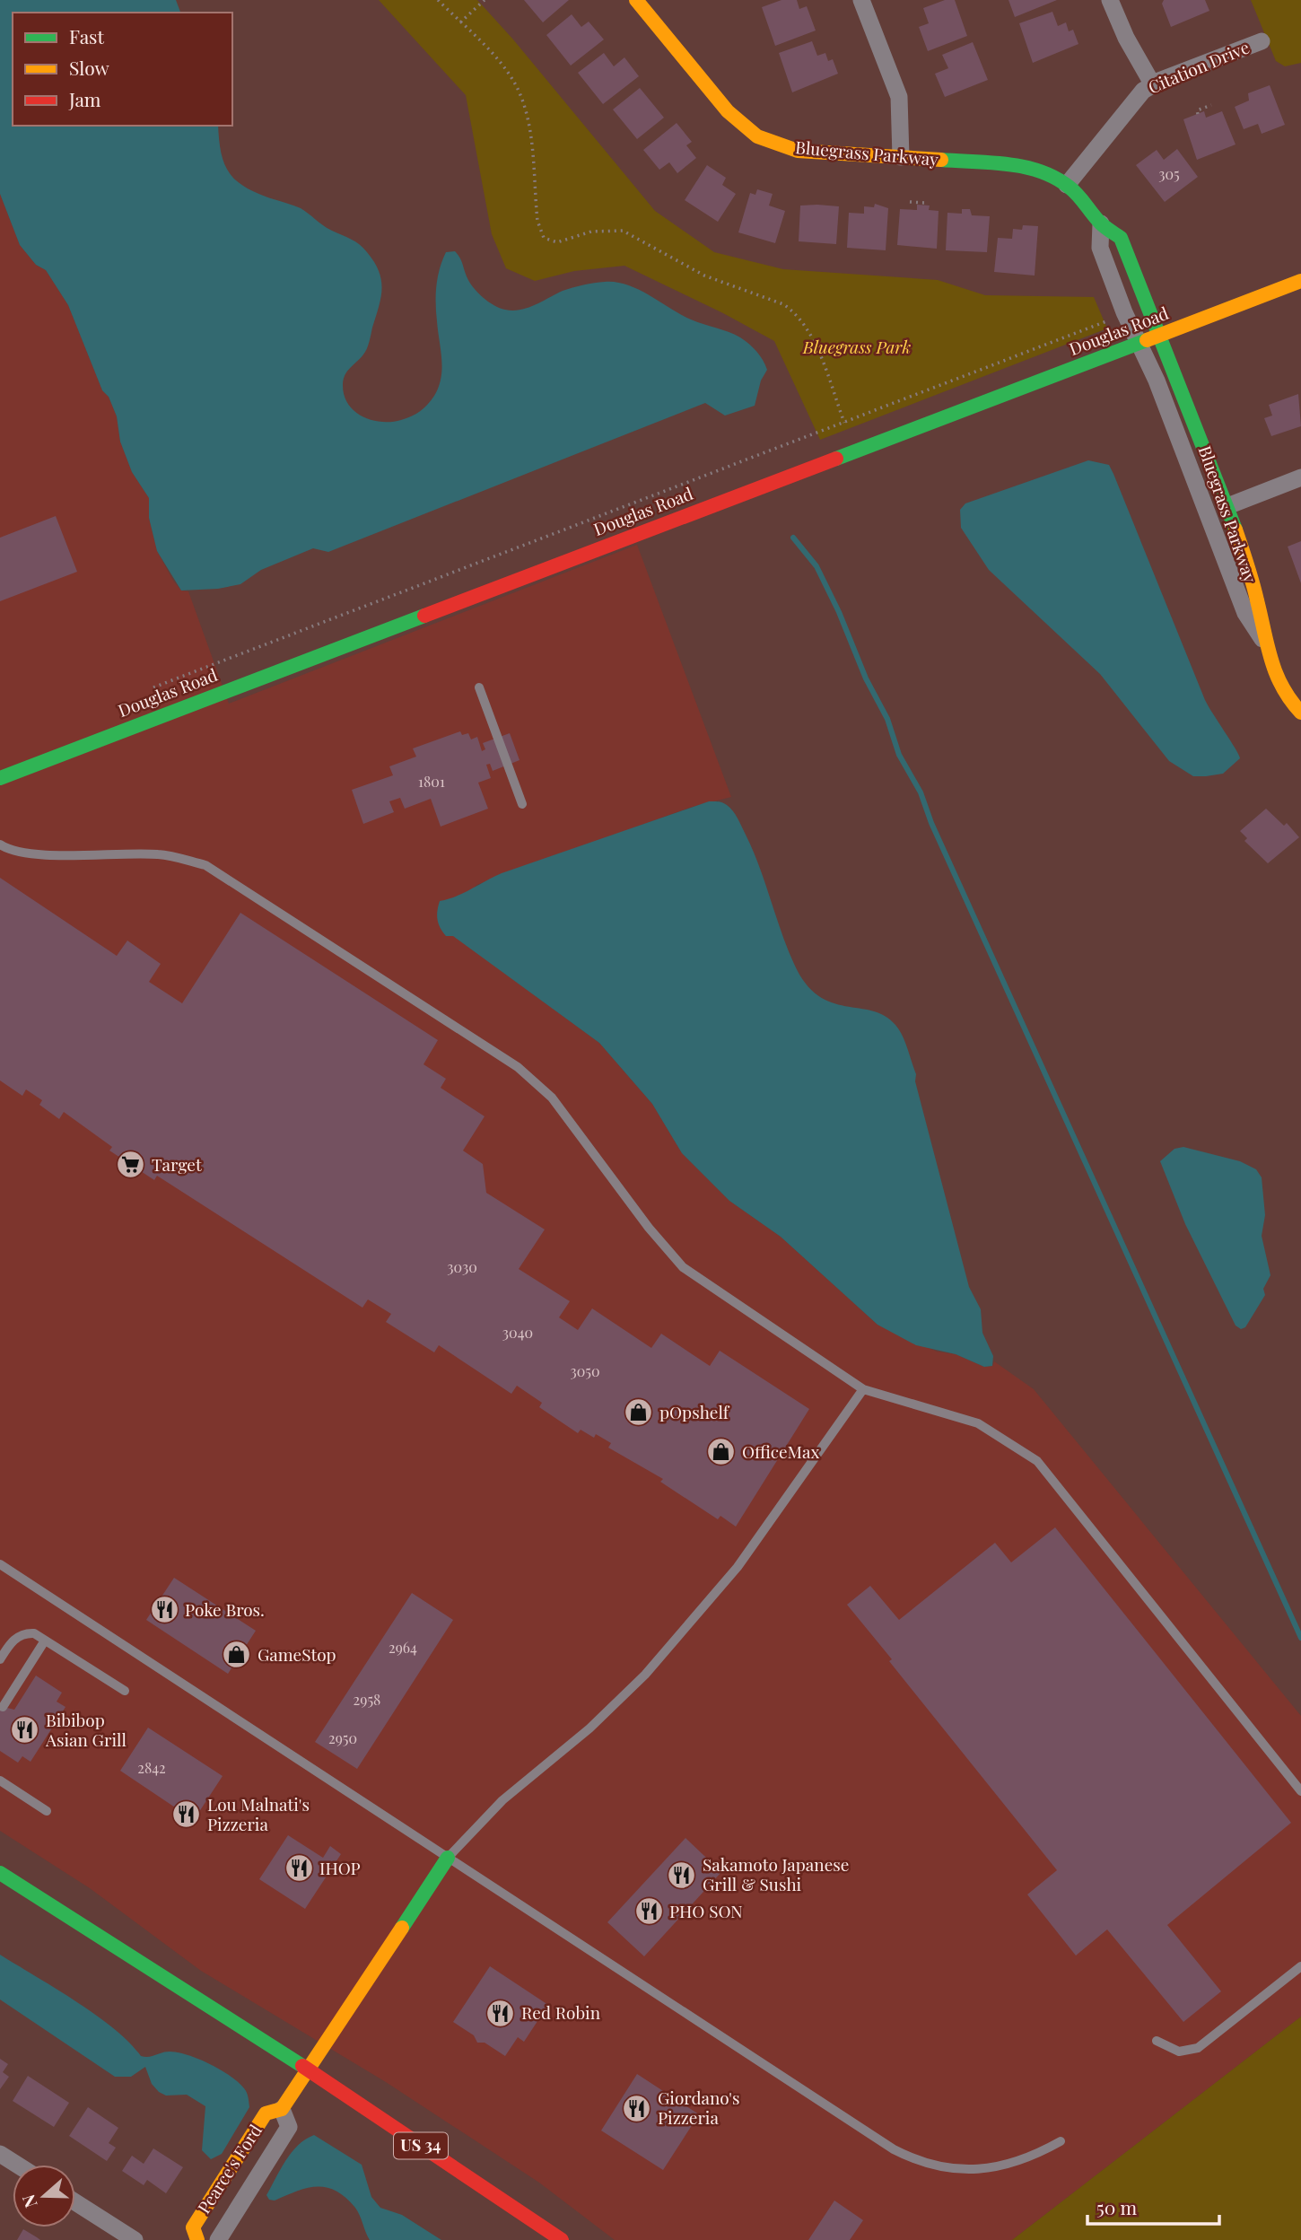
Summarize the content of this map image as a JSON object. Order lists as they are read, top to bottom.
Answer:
{
  "streets": {
    "street": [
      "Citation Drive",
      "Bluegrass Parkway",
      "Douglas Road",
      "US 34",
      "Pearce's Ford"
    ]
  },
  "crossings": [
    ["Citation Drive", "Bluegrass Parkway"],
    ["Bluegrass Parkway", "Douglas Road"],
    ["US 34", "Pearce's Ford"]
  ],
  "parks": ["Bluegrass Park"],
  "places": {
    "supermarket": ["Target"],
    "shop": ["pOpshelf", "OfficeMax", "GameStop"],
    "restaurant": [
      "Poke Bros.",
      "Bibibop Asian Grill",
      "Lou Malnati's Pizzeria",
      "IHOP",
      "Sakamoto Japanese Grill & Sushi",
      "PHO SON",
      "Red Robin",
      "Giordano's Pizzeria"
    ]
  },
  "house_numbers": [
    "305",
    "1801",
    "3030",
    "3040",
    "3050",
    "2964",
    "2958",
    "2950",
    "2842"
  ],
  "legend": ["Fast", "Slow", "Jam"],
  "scale_bar": "50 m",
  "north": "left"
}
